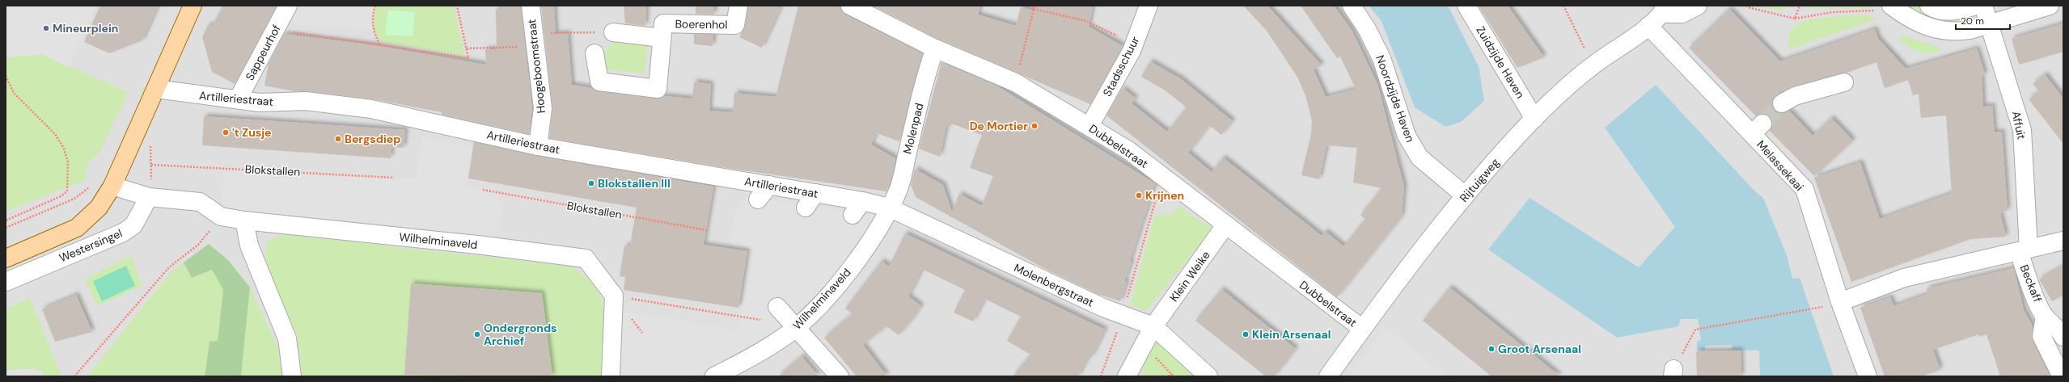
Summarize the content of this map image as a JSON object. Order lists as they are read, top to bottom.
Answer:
{
  "streets": {
    "main road": ["Westersingel"],
    "street": [
      "Boerenhol",
      "Sappeurhof",
      "Zuidzijde Haven",
      "Hoogeboomstraat",
      "Stadsschuur",
      "Artilleriestraat",
      "Noordzijde Haven",
      "Affuit",
      "Molenpad",
      "Dubbelstraat",
      "Melassekaai",
      "Rijtuigweg",
      "Wilhelminaveld",
      "Klein Weike",
      "Beckaff",
      "Molenbergstraat"
    ],
    "path": ["Blokstallen"]
  },
  "crossings": [
    ["Sappeurhof", "Artilleriestraat"],
    ["Zuidzijde Haven", "Rijtuigweg"],
    ["Hoogeboomstraat", "Artilleriestraat"],
    ["Stadsschuur", "Dubbelstraat"],
    ["Artilleriestraat", "Molenpad"],
    ["Artilleriestraat", "Wilhelminaveld"],
    ["Artilleriestraat", "Westersingel"],
    ["Artilleriestraat", "Molenbergstraat"],
    ["Noordzijde Haven", "Rijtuigweg"],
    ["Affuit", "Beckaff"],
    ["Molenpad", "Dubbelstraat"],
    ["Molenpad", "Wilhelminaveld"],
    ["Molenpad", "Molenbergstraat"],
    ["Dubbelstraat", "Rijtuigweg"],
    ["Dubbelstraat", "Klein Weike"],
    ["Melassekaai", "Rijtuigweg"],
    ["Wilhelminaveld", "Westersingel"],
    ["Wilhelminaveld", "Molenbergstraat"],
    ["Klein Weike", "Molenbergstraat"]
  ],
  "places": [
    "Mineurplein",
    "De Mortier",
    "'t Zusje",
    "Bergsdiep",
    "Blokstallen III",
    "Krijnen",
    "Ondergronds Archief",
    "Klein Arsenaal",
    "Groot Arsenaal"
  ],
  "scale_bar": "20 m"
}
